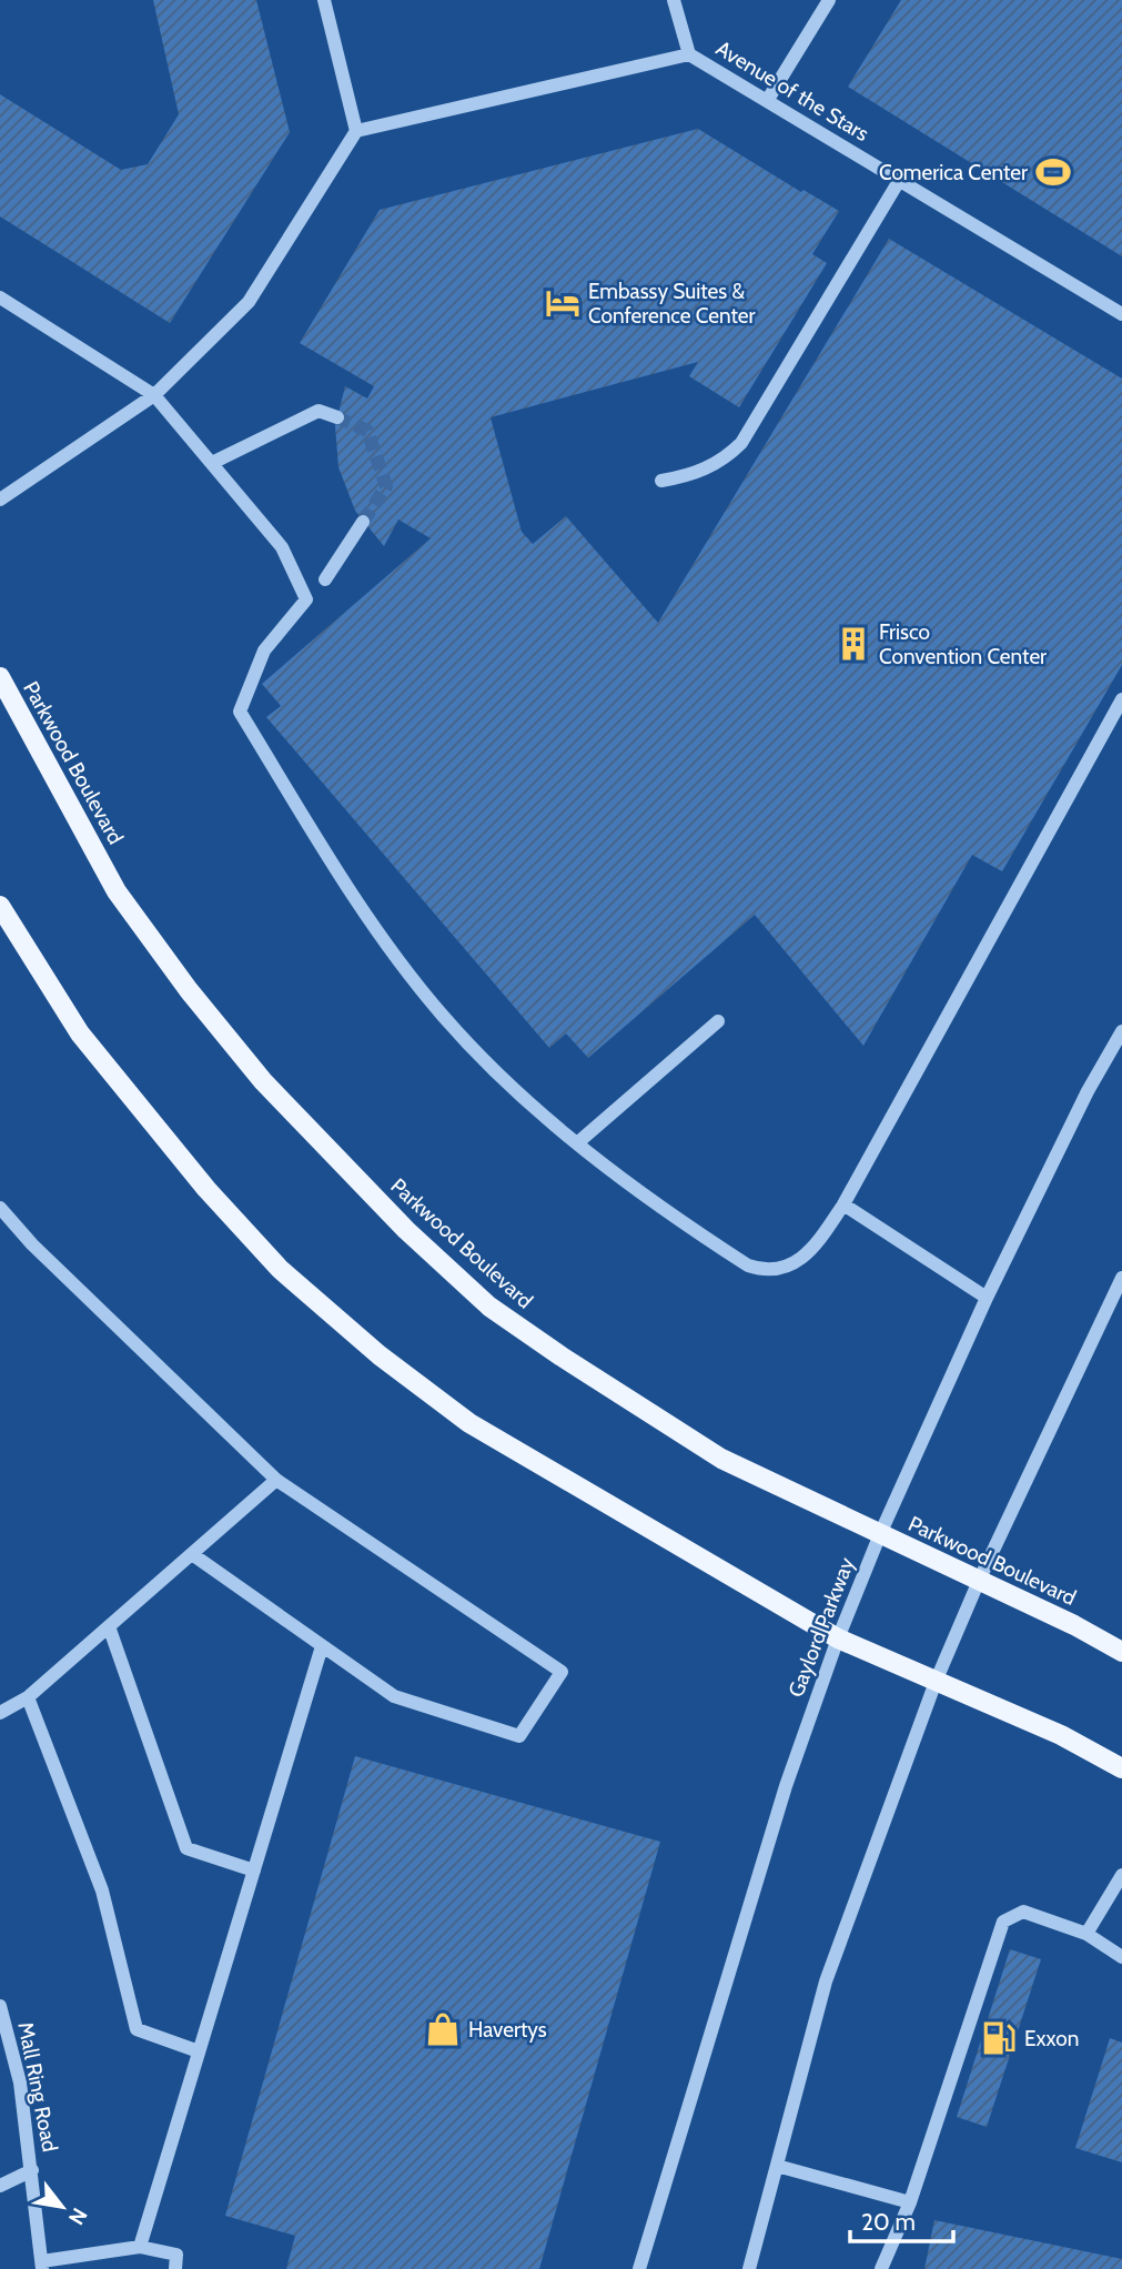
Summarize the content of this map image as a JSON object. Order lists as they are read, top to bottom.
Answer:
{
  "streets": {
    "main road": ["Parkwood Boulevard"],
    "street": ["Avenue of the Stars", "Gaylord Parkway", "Mall Ring Road"]
  },
  "crossings": [
    ["Parkwood Boulevard", "Gaylord Parkway"]
  ],
  "places": {
    "sports": ["Comerica Center"],
    "hotel": ["Embassy Suites & Conference Center"],
    "building": ["Frisco Convention Center"],
    "shop": ["Havertys"],
    "fuel station": ["Exxon"]
  },
  "scale_bar": "20 m",
  "north": "bottom right"
}
